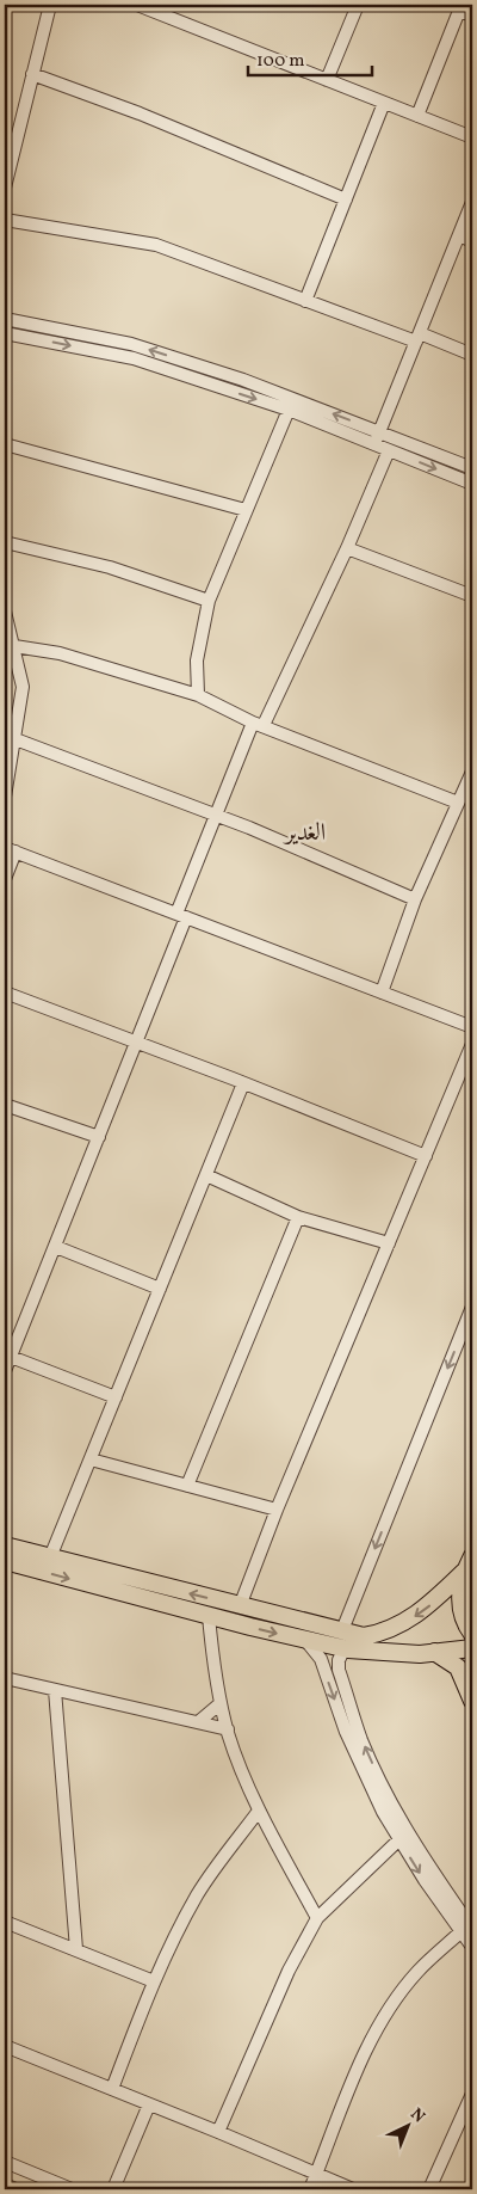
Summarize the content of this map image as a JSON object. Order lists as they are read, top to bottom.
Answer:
{
  "districts": ["الغدير"],
  "scale_bar": "100 m",
  "north": "top right"
}
